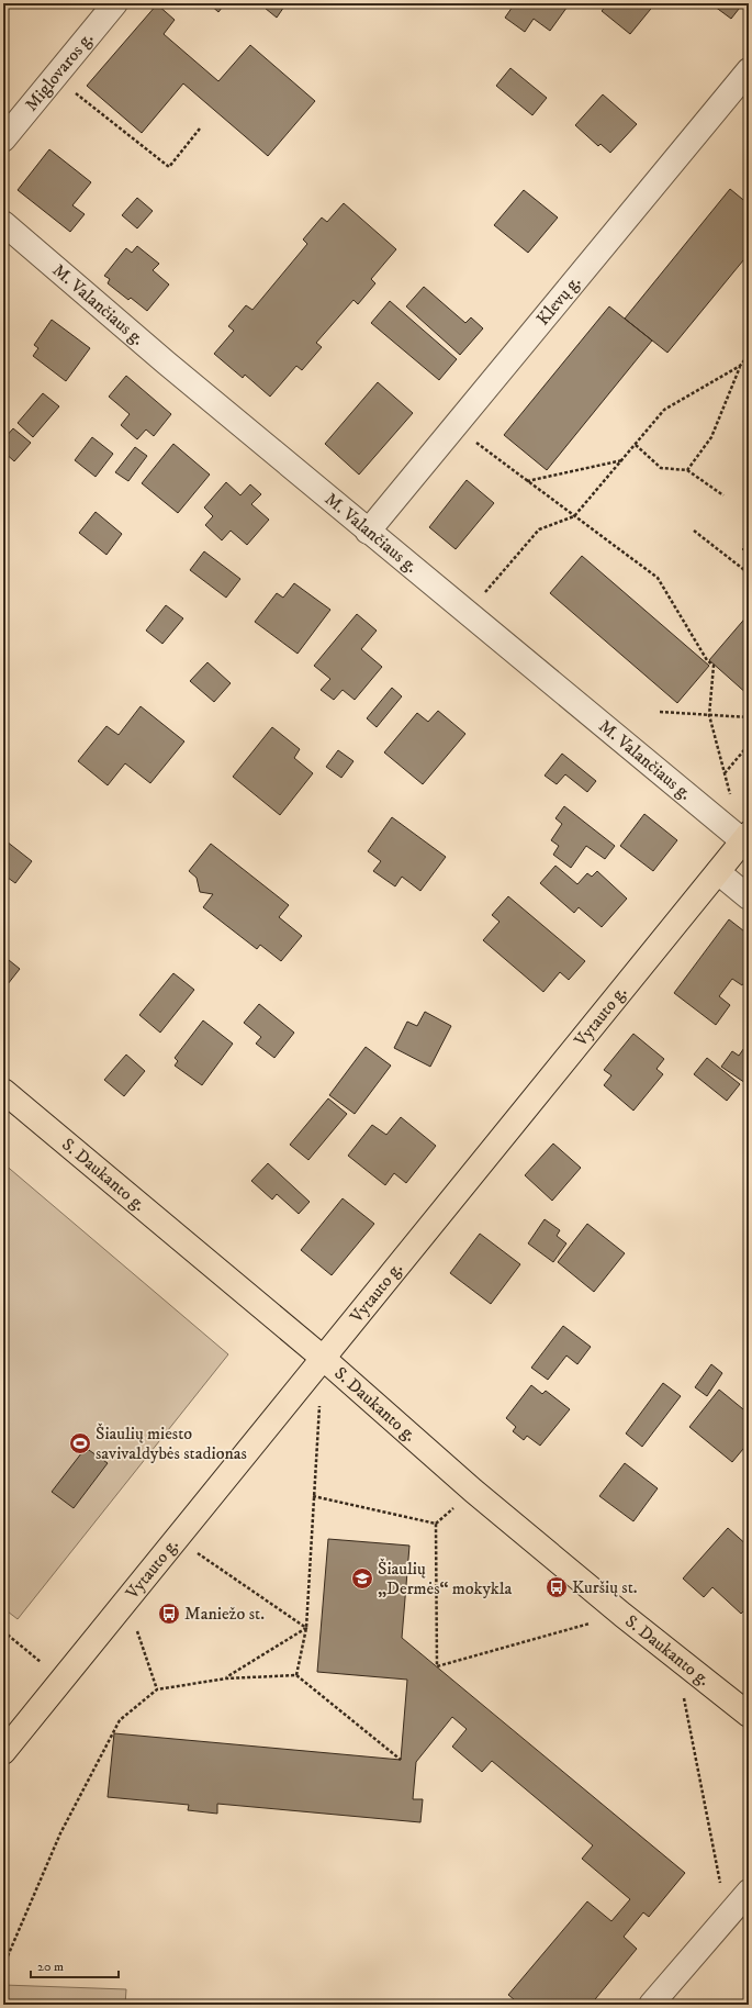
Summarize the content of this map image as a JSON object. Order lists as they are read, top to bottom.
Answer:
{
  "streets": {
    "main road": ["Vytauto g.", "S. Daukanto g."],
    "street": ["Miglovaros g.", "Klevų g.", "M. Valančiaus g."]
  },
  "crossings": [
    ["Klevų g.", "M. Valančiaus g."],
    ["M. Valančiaus g.", "Vytauto g."],
    ["Vytauto g.", "S. Daukanto g."]
  ],
  "places": {
    "sports": ["Šiaulių miesto savivaldybės stadionas"],
    "school or university": ["Šiaulių „Dermės“ mokykla"],
    "bus stop": ["Kuršių st.", "Maniežo st."]
  },
  "scale_bar": "20 m"
}
